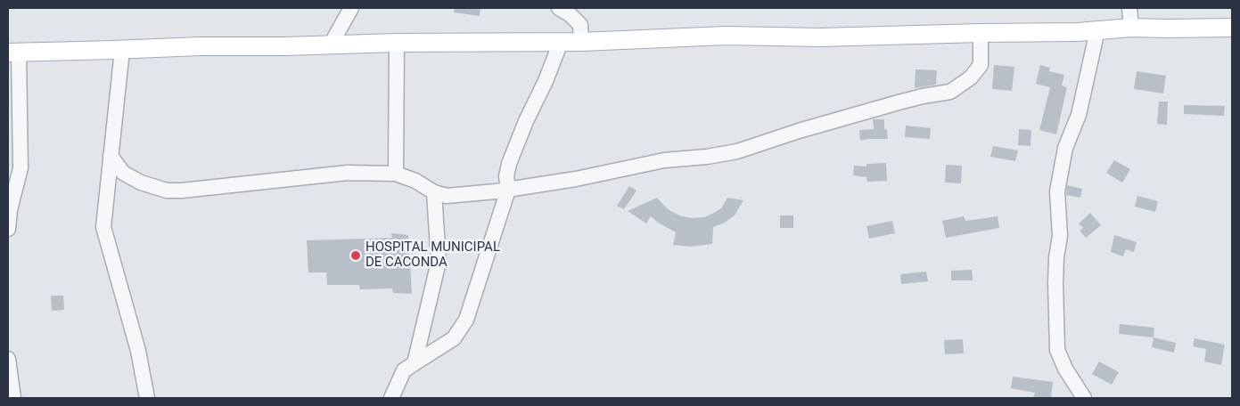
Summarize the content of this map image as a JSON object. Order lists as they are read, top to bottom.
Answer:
{
  "places": ["HOSPITAL MUNICIPAL DE CACONDA"]
}
